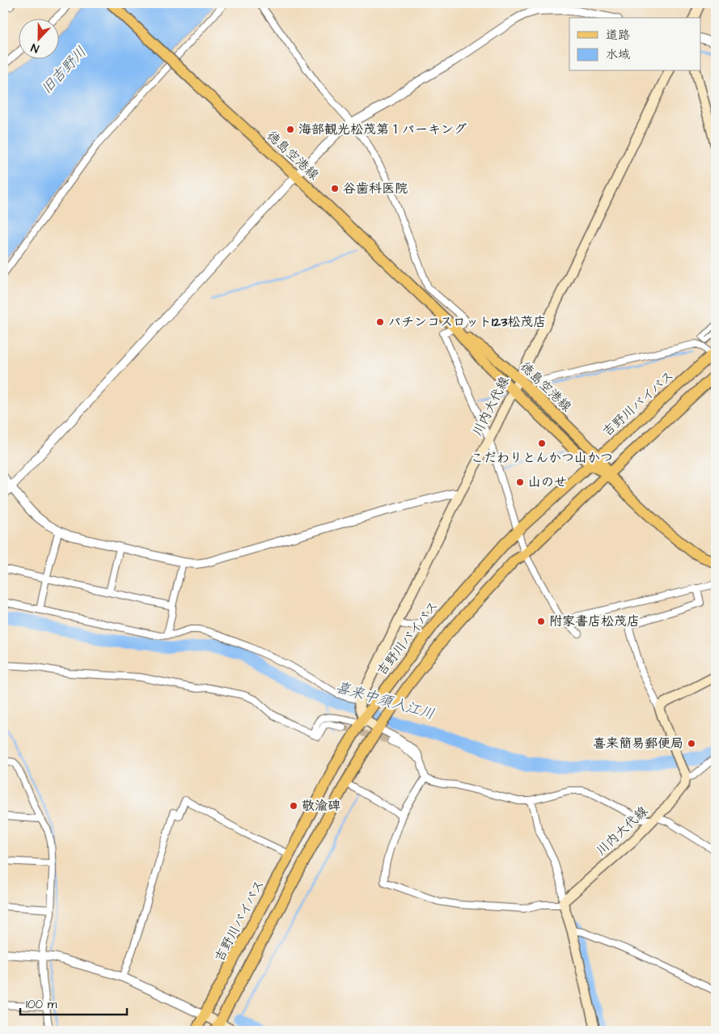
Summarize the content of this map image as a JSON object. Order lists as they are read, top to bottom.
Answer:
{
  "streets": {
    "main road": ["徳島空港線", "吉野川バイパス", "川内大代線"]
  },
  "crossings": [
    ["徳島空港線", "吉野川バイパス"],
    ["徳島空港線", "川内大代線"]
  ],
  "water": ["旧吉野川", "喜来中須入江川"],
  "places": [
    "海部観光松茂第１パーキング",
    "谷歯科医院",
    "パチンコスロット123松茂店",
    "こだわりとんかつ山かつ",
    "山のせ",
    "附家書店松茂店",
    "喜来簡易郵便局",
    "敬渝碑"
  ],
  "legend": ["道路", "水域"],
  "scale_bar": "100 m",
  "north": "bottom"
}
